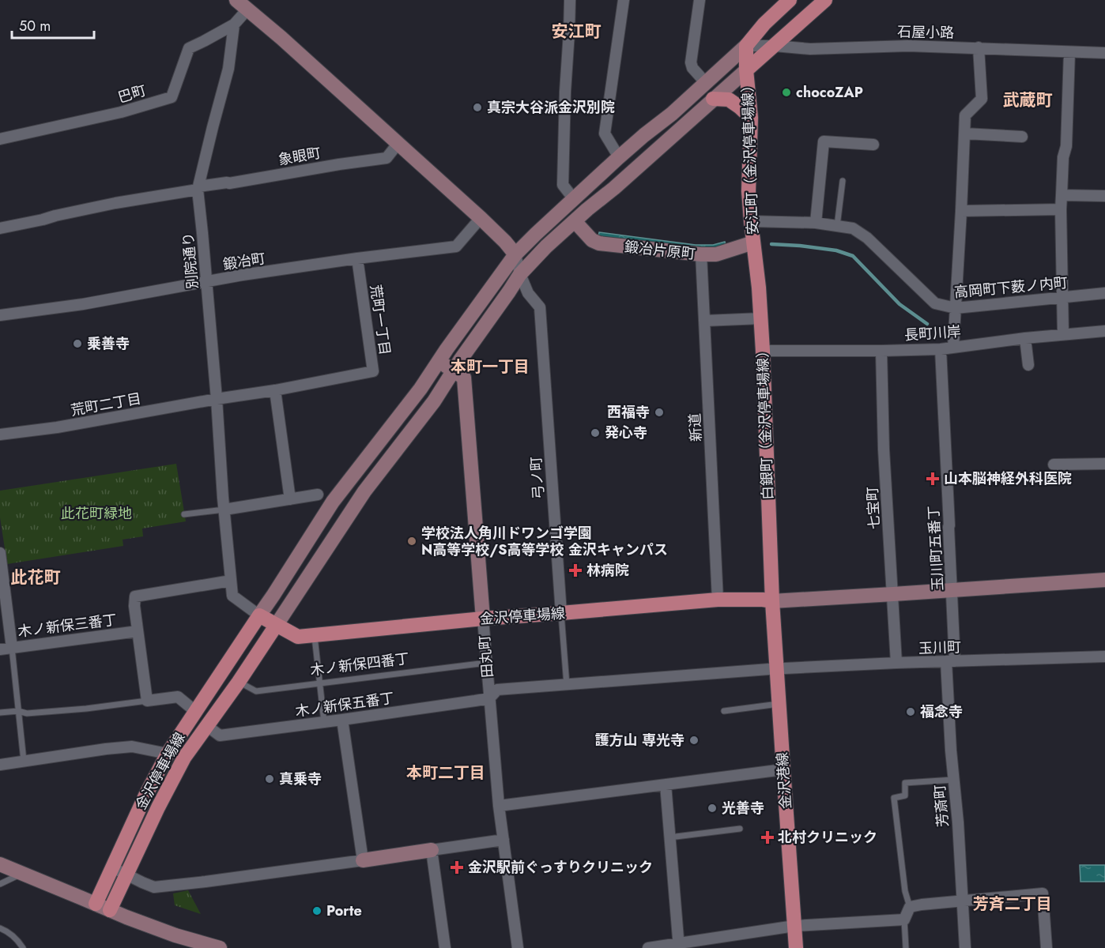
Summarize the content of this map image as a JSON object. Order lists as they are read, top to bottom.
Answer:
{
  "streets": {
    "main road": [
      "安江町（金沢停車場線）",
      "白銀町（金沢停車場線）",
      "金沢停車場線",
      "金沢港線"
    ],
    "street": [
      "石屋小路",
      "巴町",
      "象眼町",
      "鍛冶片原町",
      "別院通り",
      "鍛冶町",
      "高岡町下薮ノ内町",
      "荒町一丁目",
      "長町川岸",
      "荒町二丁目",
      "新道",
      "弓ノ町",
      "七宝町",
      "玉川町五番丁",
      "木ノ新保三番丁",
      "玉川町",
      "田丸町",
      "木ノ新保五番丁",
      "芳斎町"
    ],
    "lane": ["木ノ新保四番丁"]
  },
  "crossings": [
    ["石屋小路", "安江町（金沢停車場線）"],
    ["巴町", "別院通り"],
    ["象眼町", "別院通り"],
    ["安江町（金沢停車場線）", "鍛冶片原町"],
    ["安江町（金沢停車場線）", "高岡町下薮ノ内町"],
    ["安江町（金沢停車場線）", "白銀町（金沢停車場線）"],
    ["鍛冶片原町", "白銀町（金沢停車場線）"],
    ["鍛冶片原町", "新道"],
    ["別院通り", "鍛冶町"],
    ["別院通り", "荒町二丁目"],
    ["鍛冶町", "荒町一丁目"],
    ["荒町一丁目", "荒町二丁目"],
    ["長町川岸", "白銀町（金沢停車場線）"],
    ["長町川岸", "七宝町"],
    ["長町川岸", "玉川町五番丁"],
    ["白銀町（金沢停車場線）", "金沢停車場線"],
    ["白銀町（金沢停車場線）", "玉川町"],
    ["白銀町（金沢停車場線）", "金沢港線"],
    ["新道", "金沢停車場線"],
    ["弓ノ町", "金沢停車場線"],
    ["弓ノ町", "玉川町"],
    ["弓ノ町", "木ノ新保五番丁"],
    ["七宝町", "玉川町"],
    ["玉川町五番丁", "玉川町"],
    ["玉川町五番丁", "芳斎町"],
    ["金沢停車場線", "田丸町"],
    ["金沢停車場線", "木ノ新保四番丁"],
    ["金沢停車場線", "木ノ新保五番丁"],
    ["玉川町", "木ノ新保五番丁"],
    ["玉川町", "金沢港線"],
    ["玉川町", "芳斎町"],
    ["田丸町", "木ノ新保四番丁"],
    ["田丸町", "木ノ新保五番丁"]
  ],
  "districts": [
    "安江町",
    "武蔵町",
    "本町一丁目",
    "此花町",
    "本町二丁目",
    "芳斉二丁目"
  ],
  "parks": ["此花町緑地"],
  "places": {
    "other": [
      "chocoZAP",
      "真宗大谷派金沢別院",
      "乗善寺",
      "西福寺",
      "発心寺",
      "学校法人角川ドワンゴ学園 N高等学校/S高等学校 金沢キャンパス",
      "福念寺",
      "護方山 専光寺",
      "真乗寺",
      "光善寺",
      "Porte"
    ],
    "health": [
      "山本脳神経外科医院",
      "林病院",
      "北村クリニック",
      "金沢駅前ぐっすりクリニック"
    ]
  },
  "scale_bar": "50 m"
}
